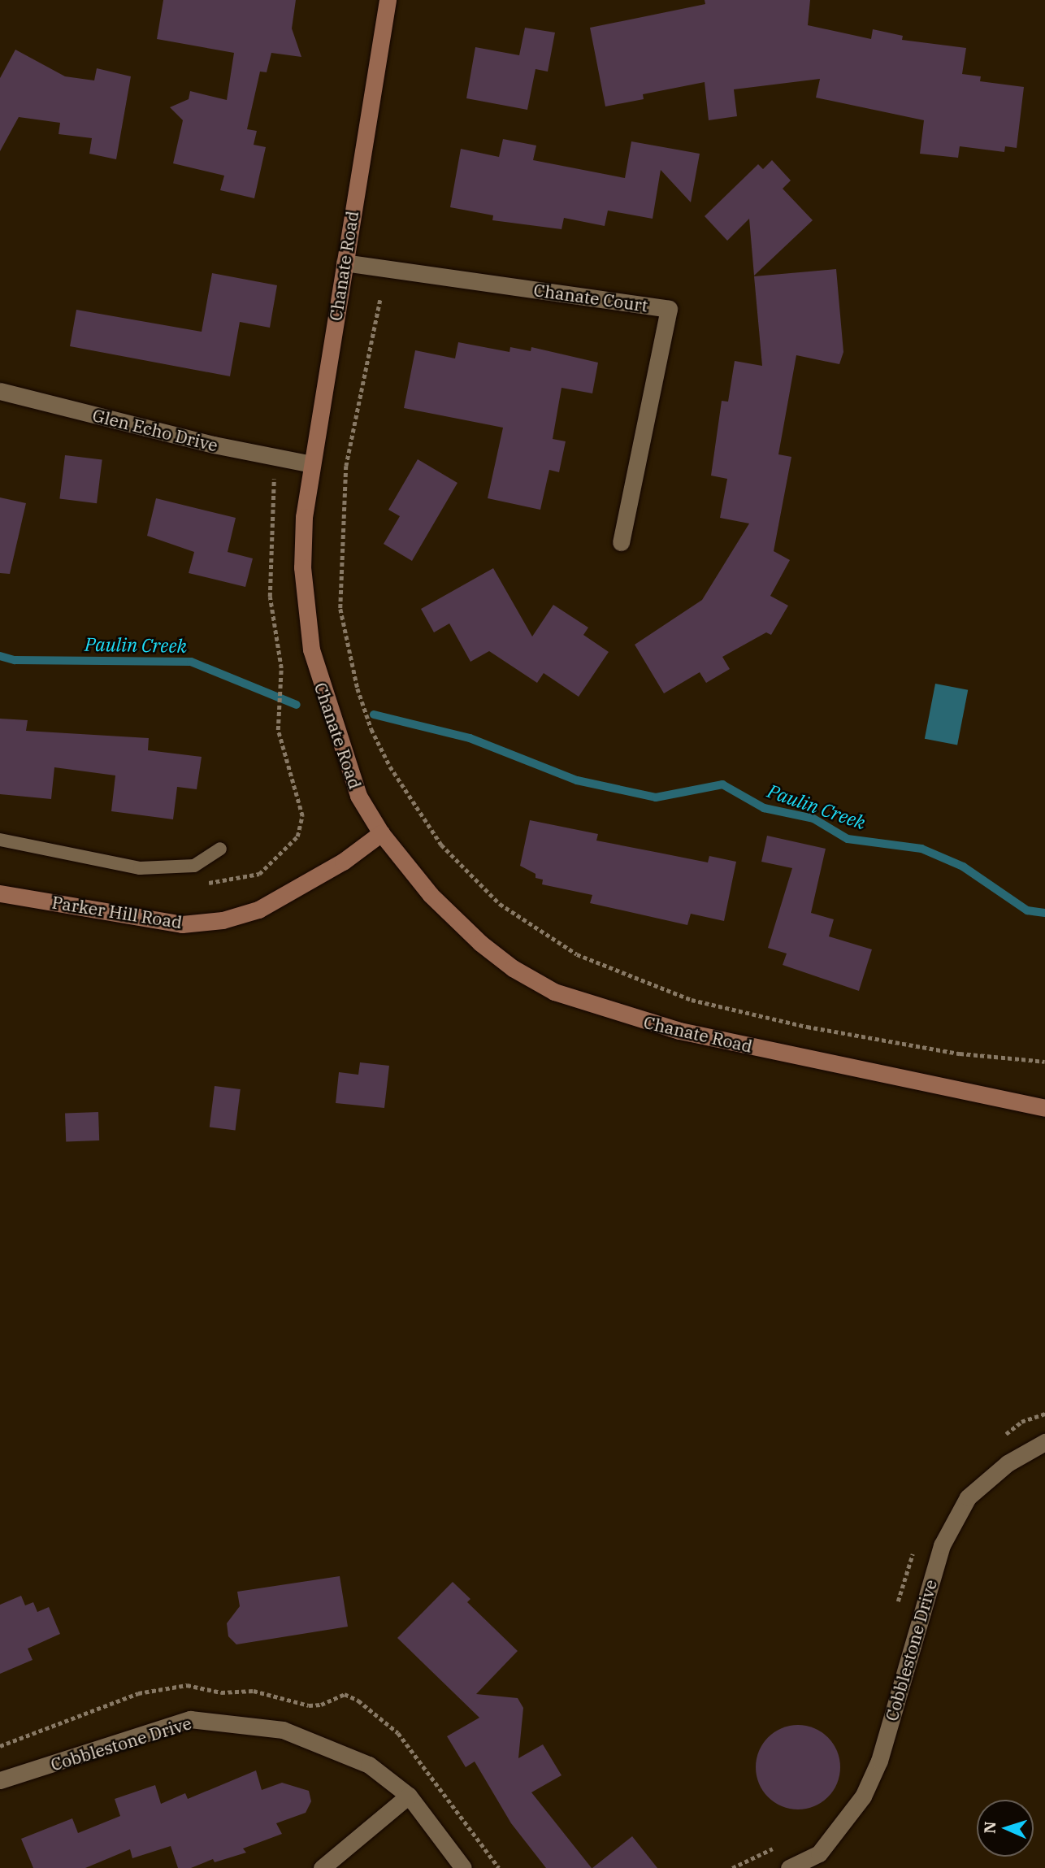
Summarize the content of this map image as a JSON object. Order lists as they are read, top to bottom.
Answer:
{
  "streets": {
    "street": [
      "Chanate Road",
      "Chanate Court",
      "Glen Echo Drive",
      "Parker Hill Road",
      "Cobblestone Drive"
    ]
  },
  "crossings": [
    ["Chanate Road", "Chanate Court"],
    ["Chanate Road", "Glen Echo Drive"],
    ["Chanate Road", "Parker Hill Road"]
  ],
  "water": ["Paulin Creek"],
  "north": "left"
}
